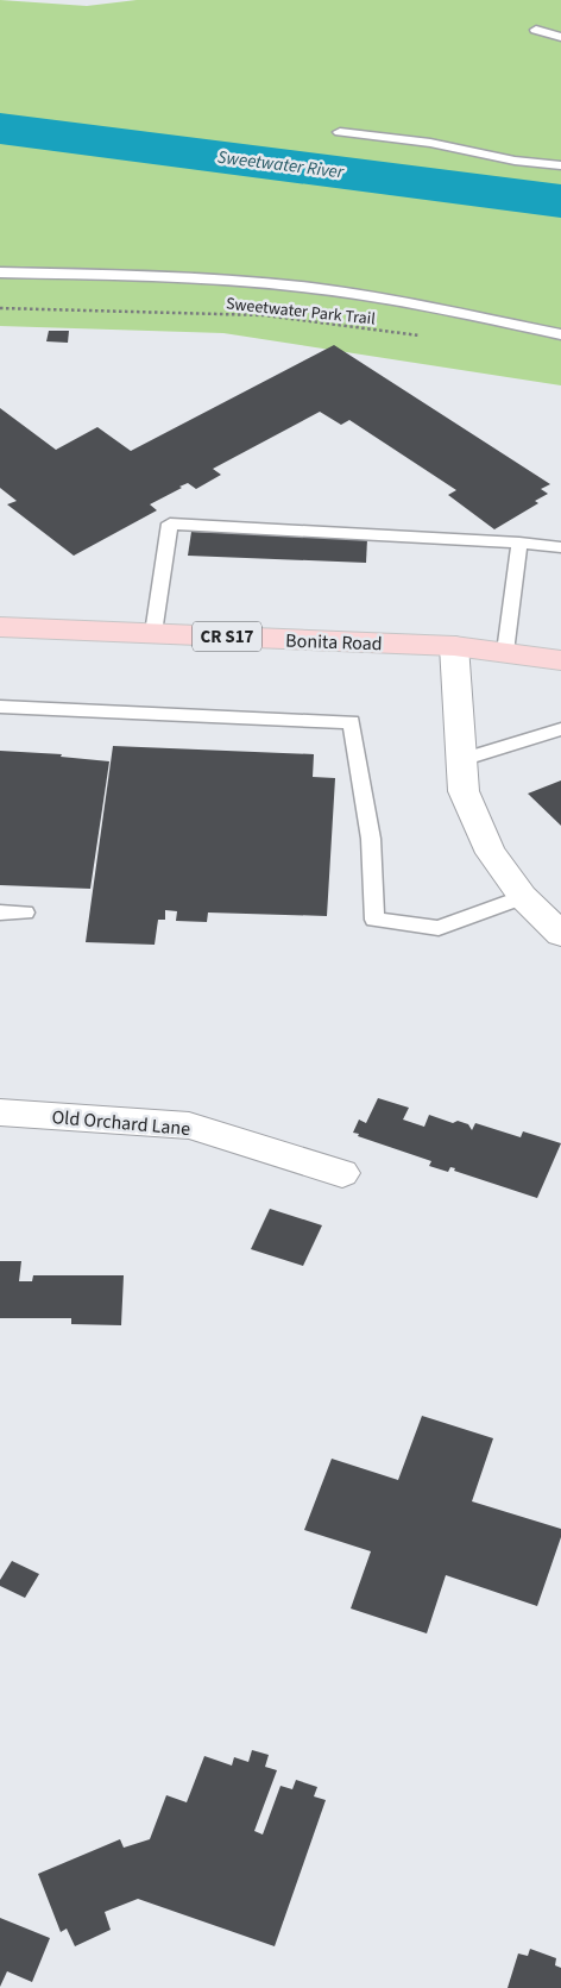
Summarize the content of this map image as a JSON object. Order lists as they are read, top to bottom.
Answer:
{
  "streets": {
    "main road": ["CR S17", "Bonita Road"],
    "street": ["Old Orchard Lane"],
    "path": ["Sweetwater Park Trail"]
  },
  "water": ["Sweetwater River"]
}
